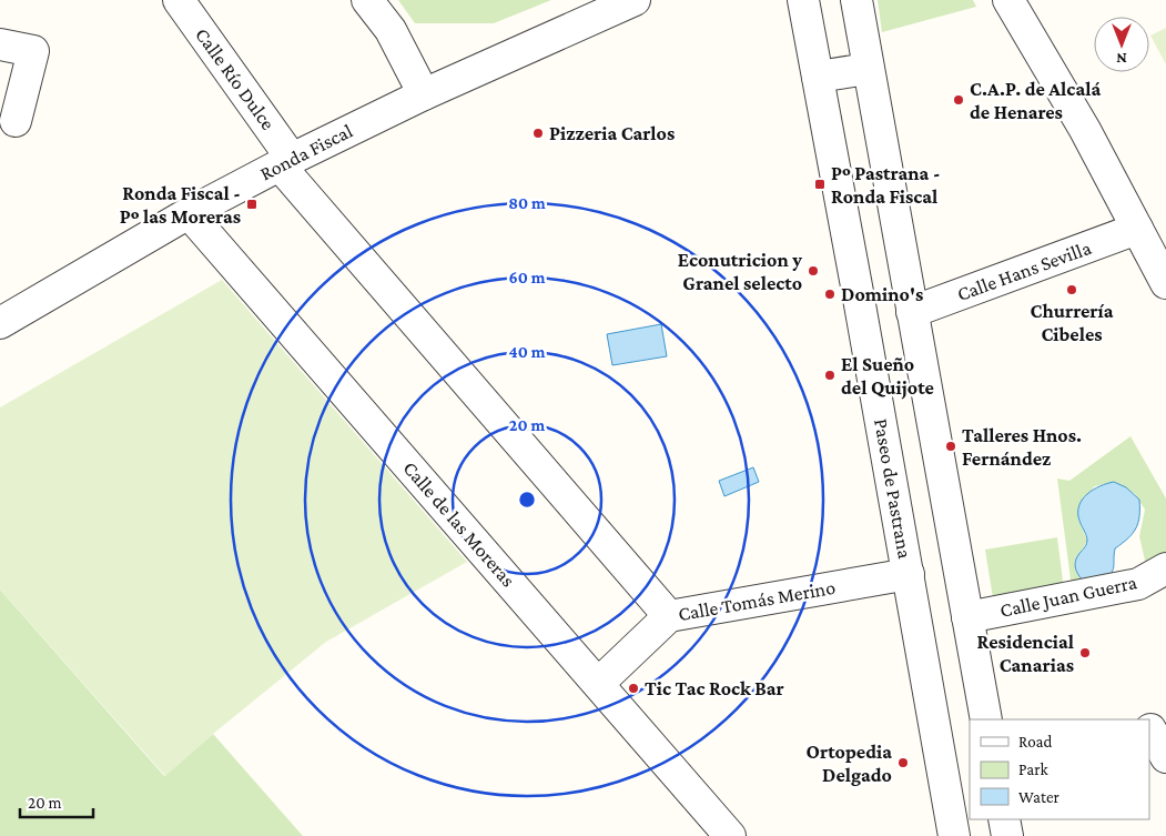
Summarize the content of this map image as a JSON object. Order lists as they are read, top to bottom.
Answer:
{
  "streets": {
    "street": [
      "Calle Río Dulce",
      "Ronda Fiscal",
      "Calle Hans Sevilla",
      "Paseo de Pastrana",
      "Calle de las Moreras",
      "Calle Juan Guerra",
      "Calle Tomás Merino"
    ]
  },
  "crossings": [
    ["Calle Río Dulce", "Ronda Fiscal"],
    ["Calle Río Dulce", "Calle Tomás Merino"],
    ["Ronda Fiscal", "Calle de las Moreras"],
    ["Paseo de Pastrana", "Calle Tomás Merino"],
    ["Calle de las Moreras", "Calle Tomás Merino"]
  ],
  "places": {
    "other": [
      "C.A.P. de Alcalá de Henares",
      "Pizzeria Carlos",
      "Econutricion y Granel selecto",
      "Churrería Cibeles",
      "Domino's",
      "El Sueño del Quijote",
      "Talleres Hnos. Fernández",
      "Residencial Canarias",
      "Tic Tac Rock Bar",
      "Ortopedia Delgado"
    ],
    "transit": ["Pº Pastrana - Ronda Fiscal", "Ronda Fiscal - Pº las Moreras"]
  },
  "legend": ["Road", "Park", "Water"],
  "scale_bar": "20 m",
  "north": "bottom",
  "rings": [
    "80 m",
    "60 m",
    "40 m",
    "20 m"
  ]
}
